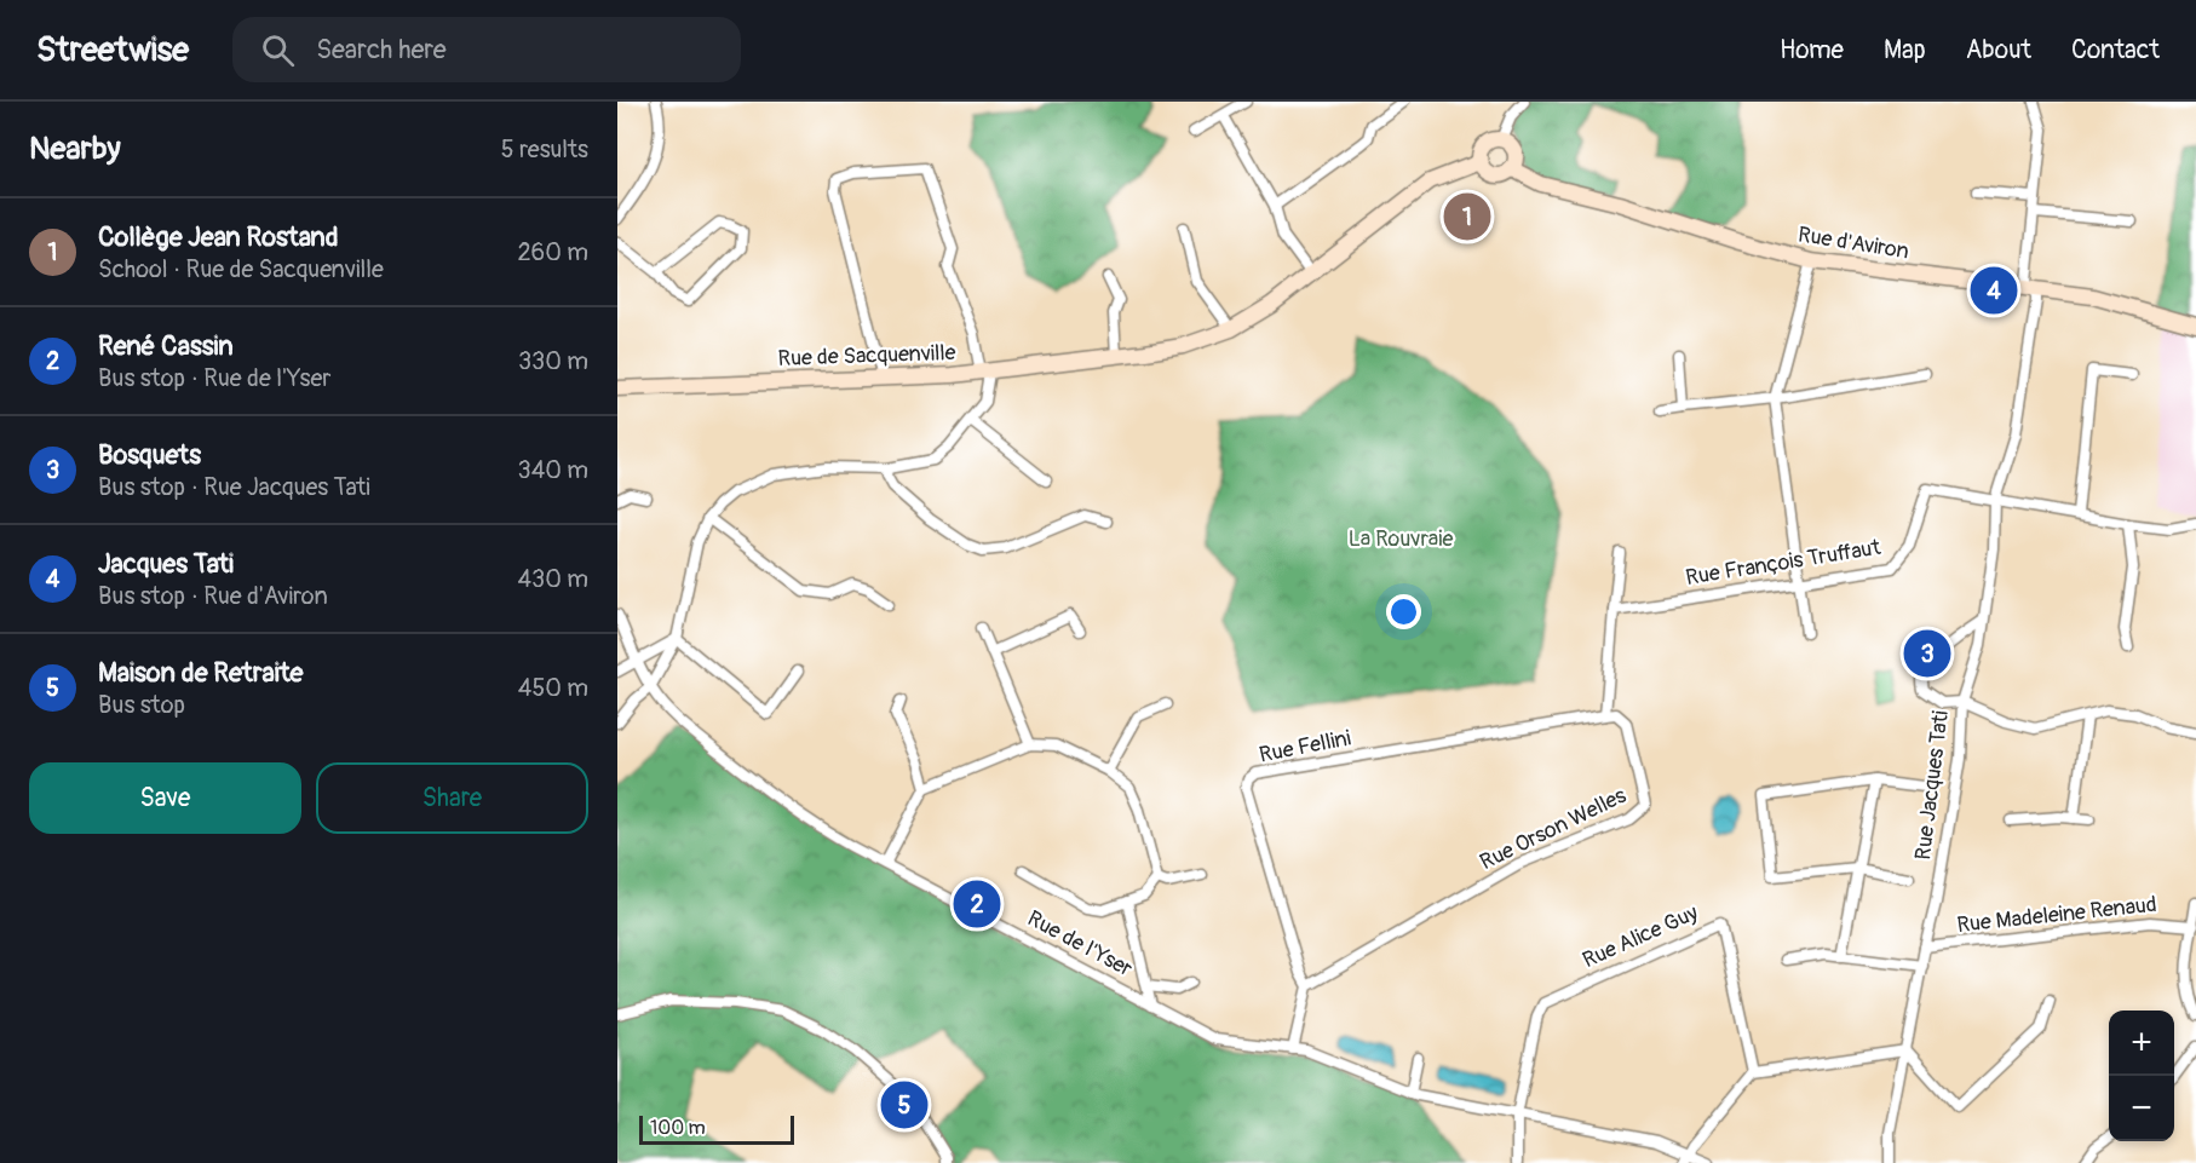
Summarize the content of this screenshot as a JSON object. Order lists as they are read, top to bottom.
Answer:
{
  "streets": {
    "street": [
      "Rue d'Aviron",
      "Rue de Sacquenville",
      "Rue François Truffaut",
      "Rue Fellini",
      "Rue Jacques Tati",
      "Rue Orson Welles",
      "Rue Madeleine Renaud",
      "Rue Alice Guy",
      "Rue de l'Yser"
    ]
  },
  "crossings": [
    ["Rue d'Aviron", "Rue de Sacquenville"],
    ["Rue d'Aviron", "Rue Jacques Tati"],
    ["Rue François Truffaut", "Rue Jacques Tati"],
    ["Rue Fellini", "Rue Orson Welles"],
    ["Rue Jacques Tati", "Rue Madeleine Renaud"],
    ["Rue Alice Guy", "Rue de l'Yser"]
  ],
  "parks": ["La Rouvraie"],
  "scale_bar": "100 m",
  "page": {
    "header": "Streetwise",
    "search": "Search here",
    "nav": [
      "Home",
      "Map",
      "About",
      "Contact"
    ],
    "heading": ["Nearby", "5 results"],
    "pins": [
      "1",
      "4",
      "3",
      "2",
      "5"
    ],
    "list": [
      {
        "mark": "1",
        "name": "Collège Jean Rostand",
        "note": "School · Rue de Sacquenville",
        "value": "260 m"
      },
      {
        "mark": "2",
        "name": "René Cassin",
        "note": "Bus stop · Rue de l'Yser",
        "value": "330 m"
      },
      {
        "mark": "3",
        "name": "Bosquets",
        "note": "Bus stop · Rue Jacques Tati",
        "value": "340 m"
      },
      {
        "mark": "4",
        "name": "Jacques Tati",
        "note": "Bus stop · Rue d'Aviron",
        "value": "430 m"
      },
      {
        "mark": "5",
        "name": "Maison de Retraite",
        "note": "Bus stop",
        "value": "450 m"
      }
    ],
    "buttons": ["Save", "Share"],
    "map_buttons": ["+", "−"],
    "scale": "100 m"
  }
}
